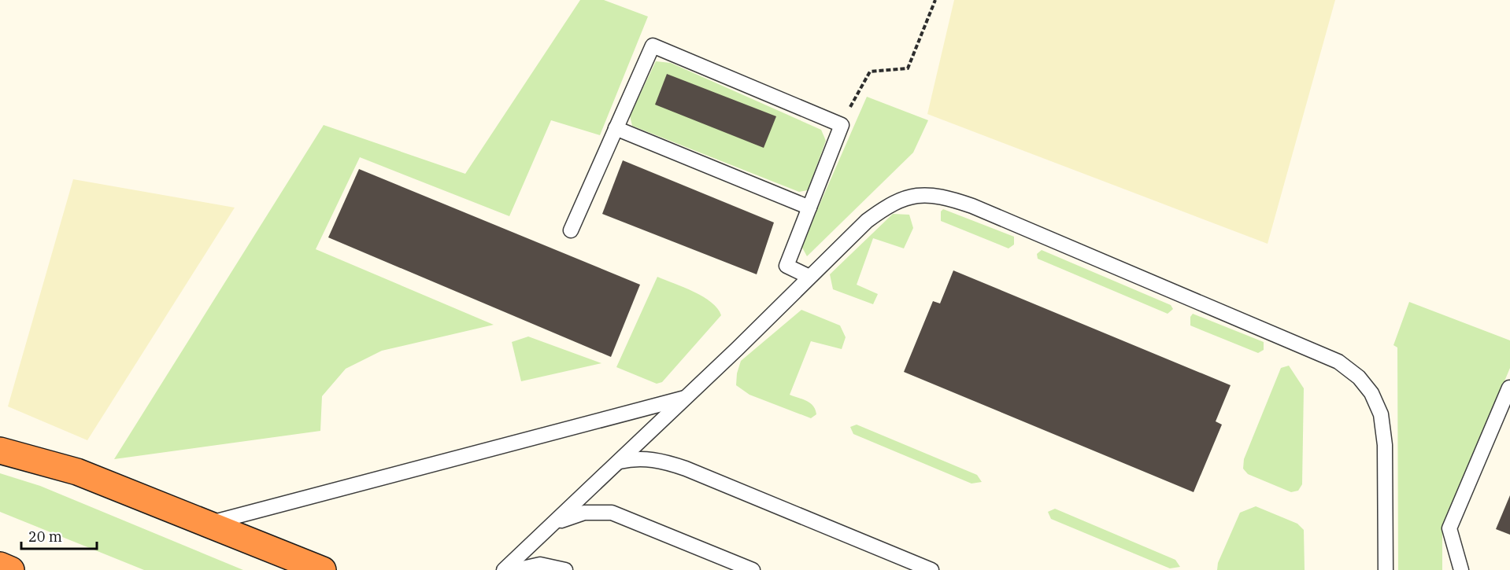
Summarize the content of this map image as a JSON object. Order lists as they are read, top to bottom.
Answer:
{
  "scale_bar": "20 m"
}
